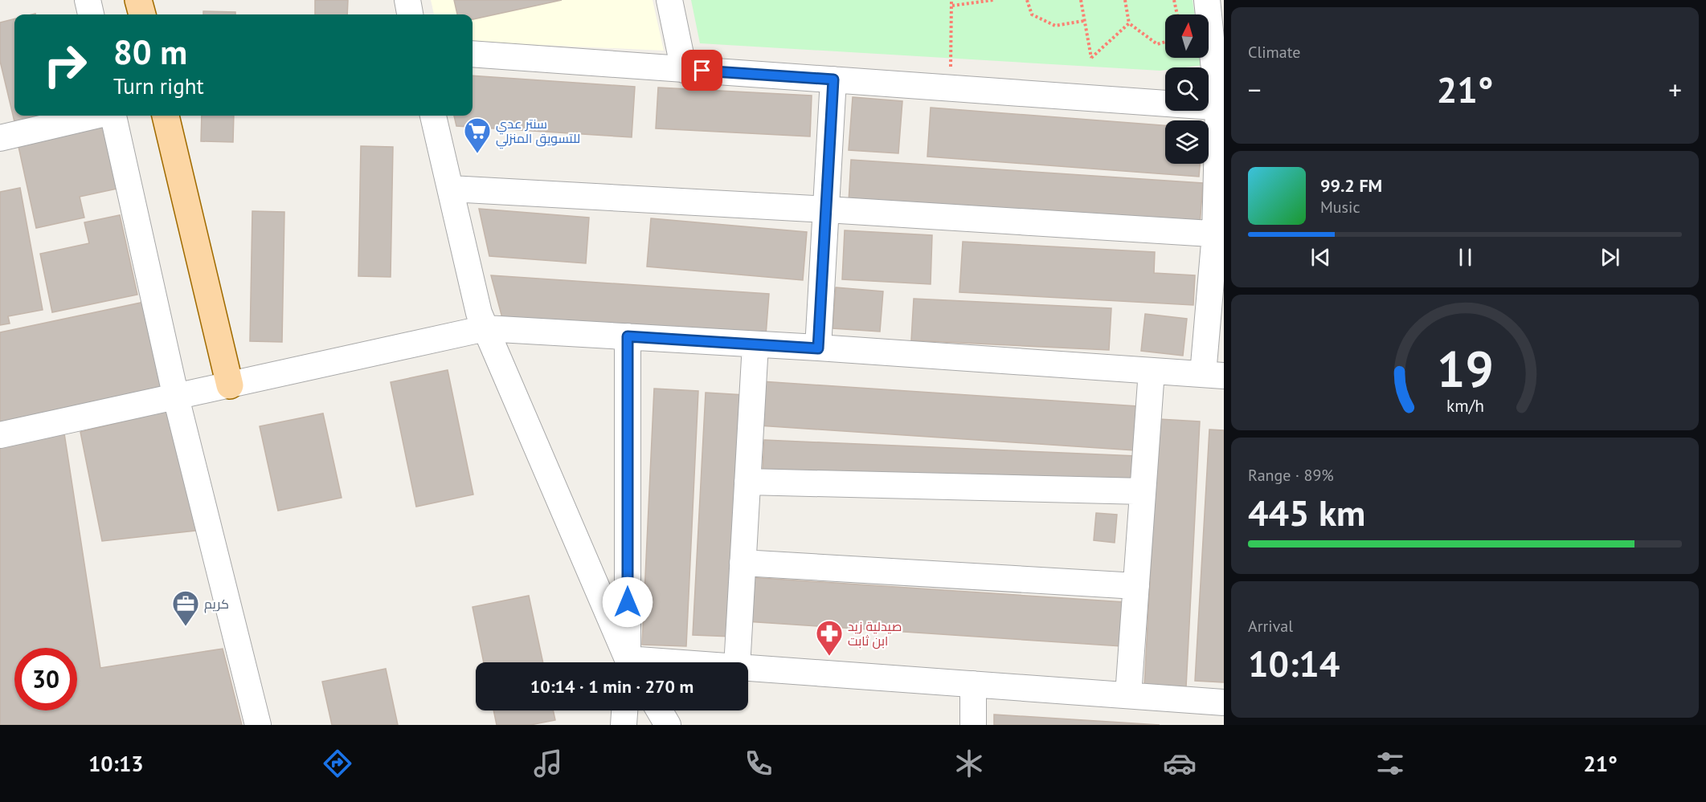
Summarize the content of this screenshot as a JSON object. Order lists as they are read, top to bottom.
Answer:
{
  "places": {
    "supermarket": ["سنتر عدي للتسويق المنزلي"],
    "office": ["كريم"],
    "pharmacy": ["صيدلية زيد ابن ثابت"]
  },
  "north": "top",
  "page": {
    "tile": [
      "Climate",
      ["Range · 89%", "445 km"],
      ["Arrival", "10:14"]
    ],
    "turn": ["80 m", "Turn right"],
    "heat": ["−", "21°", "+"],
    "song": ["99.2 FM", "Music"],
    "limit": "30",
    "trip": "10:14 · 1 min · 270 m",
    "tabs": ["10:13", "21°"],
    "gauge": ["19", "km/h"]
  }
}
